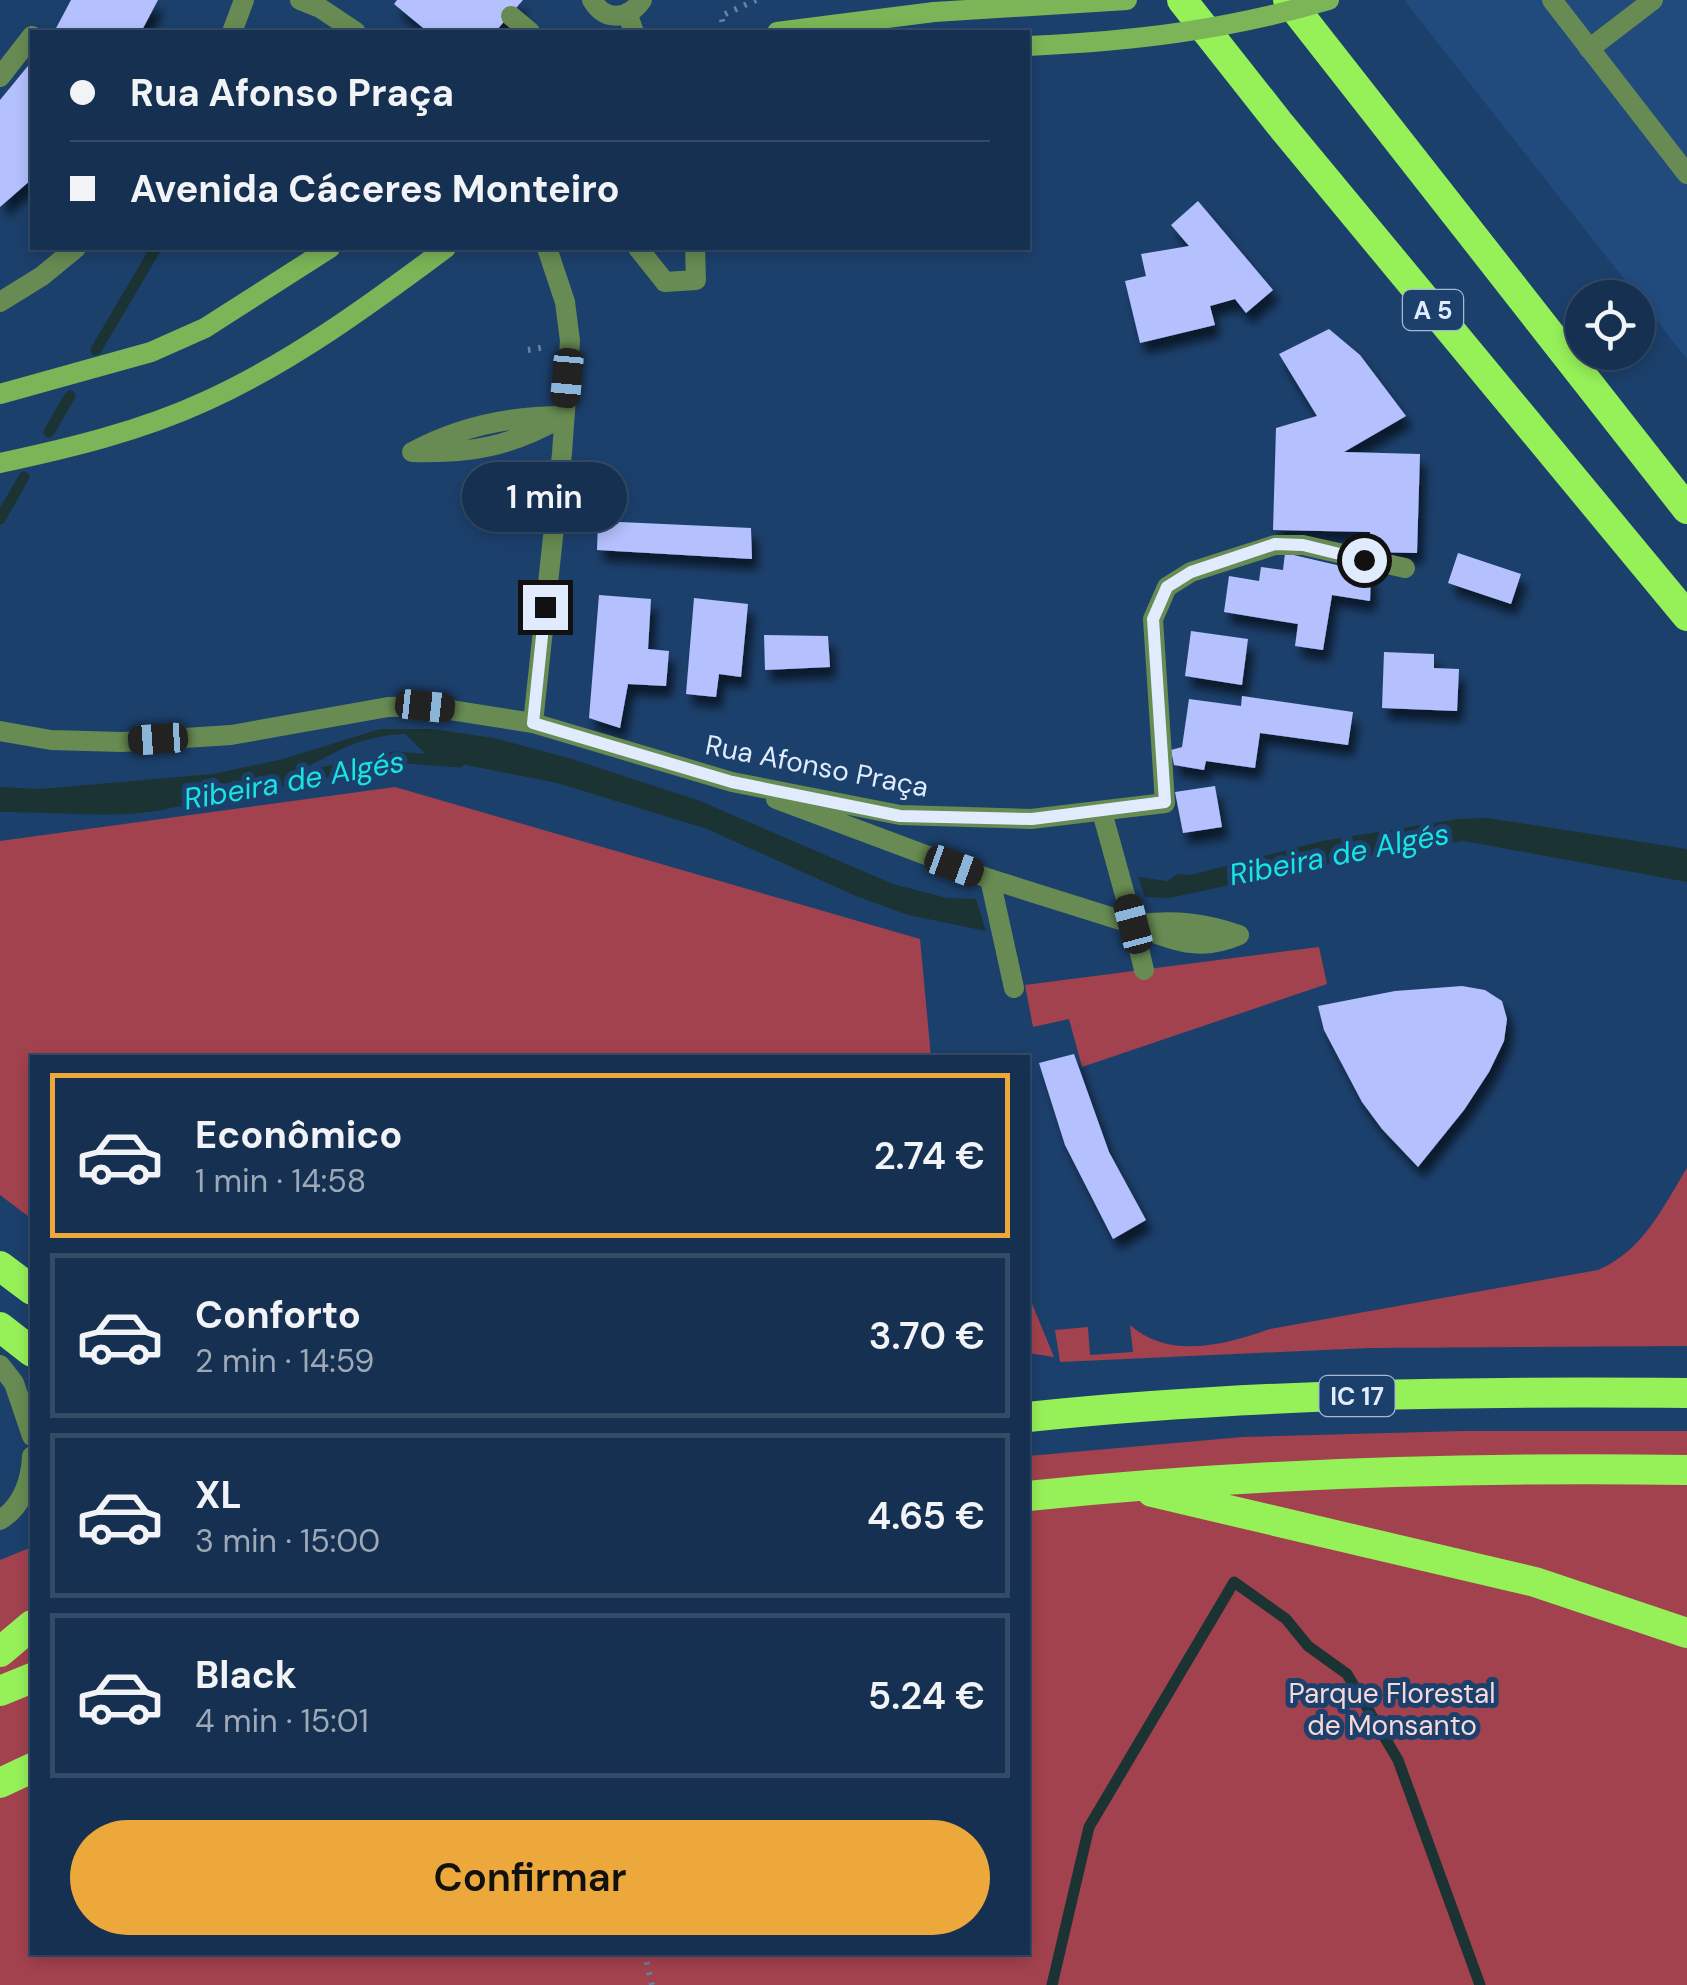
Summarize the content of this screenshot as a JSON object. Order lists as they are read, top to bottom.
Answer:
{
  "streets": {
    "highway": ["A 5", "IC 17"],
    "street": ["Rua Afonso Praça"]
  },
  "water": ["Ribeira de Algés"],
  "parks": ["Parque Florestal de Monsanto"],
  "page": {
    "banner": ["Rua Afonso Praça", "Avenida Cáceres Monteiro"],
    "bubble": "1 min",
    "list": [
      {
        "name": "Econômico",
        "note": "1 min · 14:58",
        "value": "2.74 €"
      },
      {
        "name": "Conforto",
        "note": "2 min · 14:59",
        "value": "3.70 €"
      },
      {
        "name": "XL",
        "note": "3 min · 15:00",
        "value": "4.65 €"
      },
      {
        "name": "Black",
        "note": "4 min · 15:01",
        "value": "5.24 €"
      }
    ],
    "buttons": "Confirmar"
  }
}
